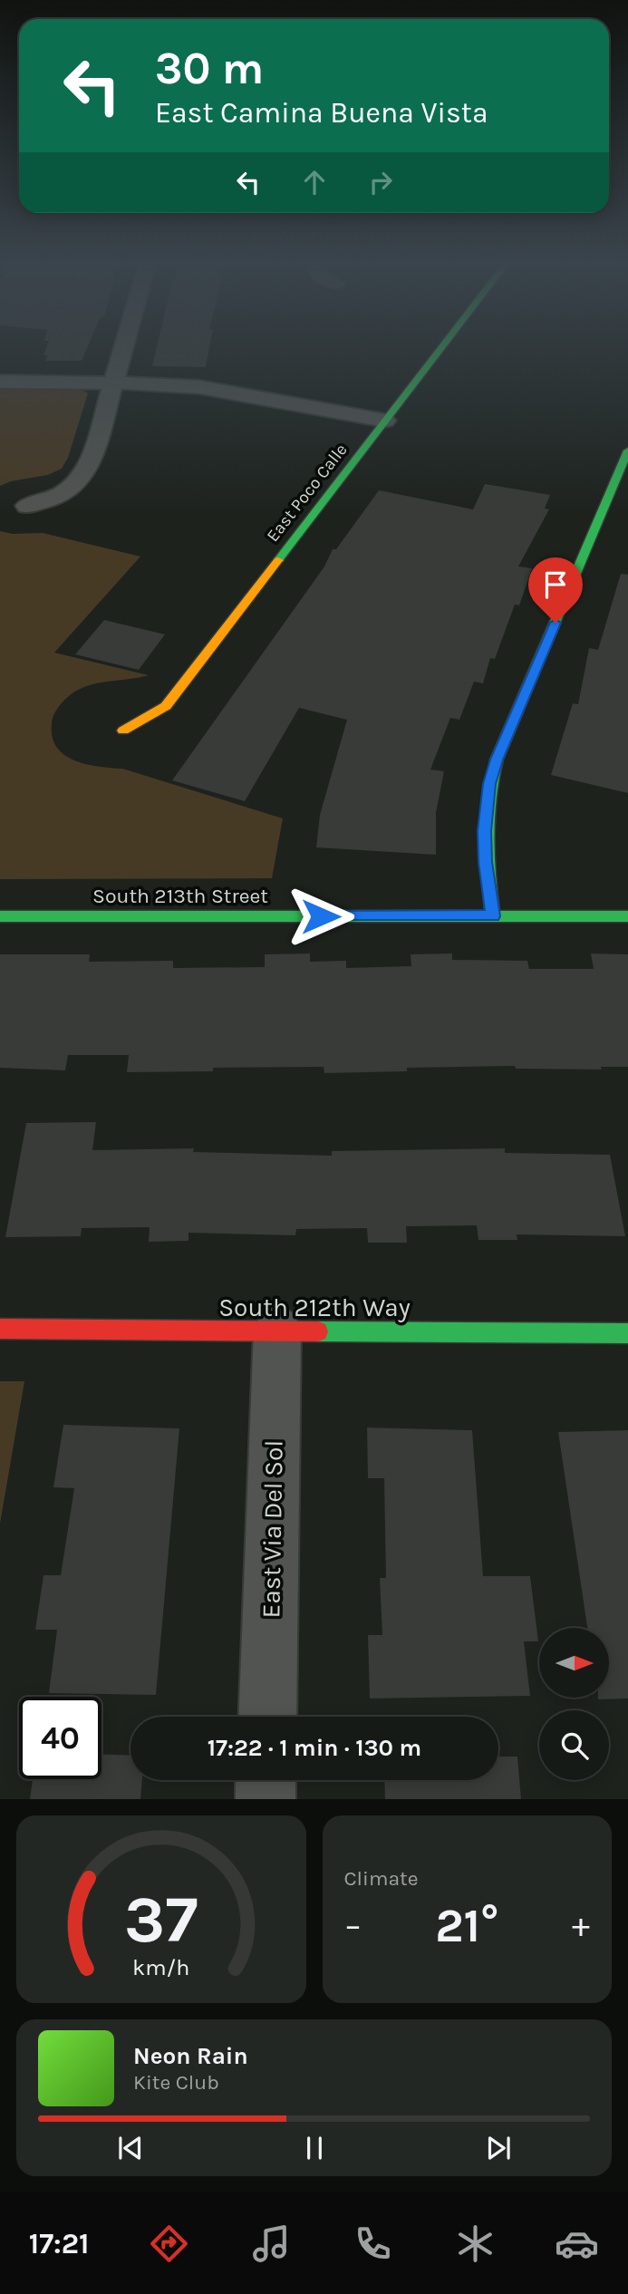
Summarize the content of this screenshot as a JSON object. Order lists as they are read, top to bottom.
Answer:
{
  "streets": {
    "street": [
      "East Poco Calle",
      "South 213th Street",
      "South 212th Way",
      "East Via Del Sol"
    ]
  },
  "crossings": [
    ["South 212th Way", "East Via Del Sol"]
  ],
  "north": "right",
  "page": {
    "turn": ["30 m", "East Camina Buena Vista"],
    "limit": "40",
    "trip": "17:22 · 1 min · 130 m",
    "tile": "Climate",
    "heat": ["−", "21°", "+"],
    "song": ["Neon Rain", "Kite Club"],
    "tabs": "17:21",
    "gauge": ["37", "km/h"]
  }
}
